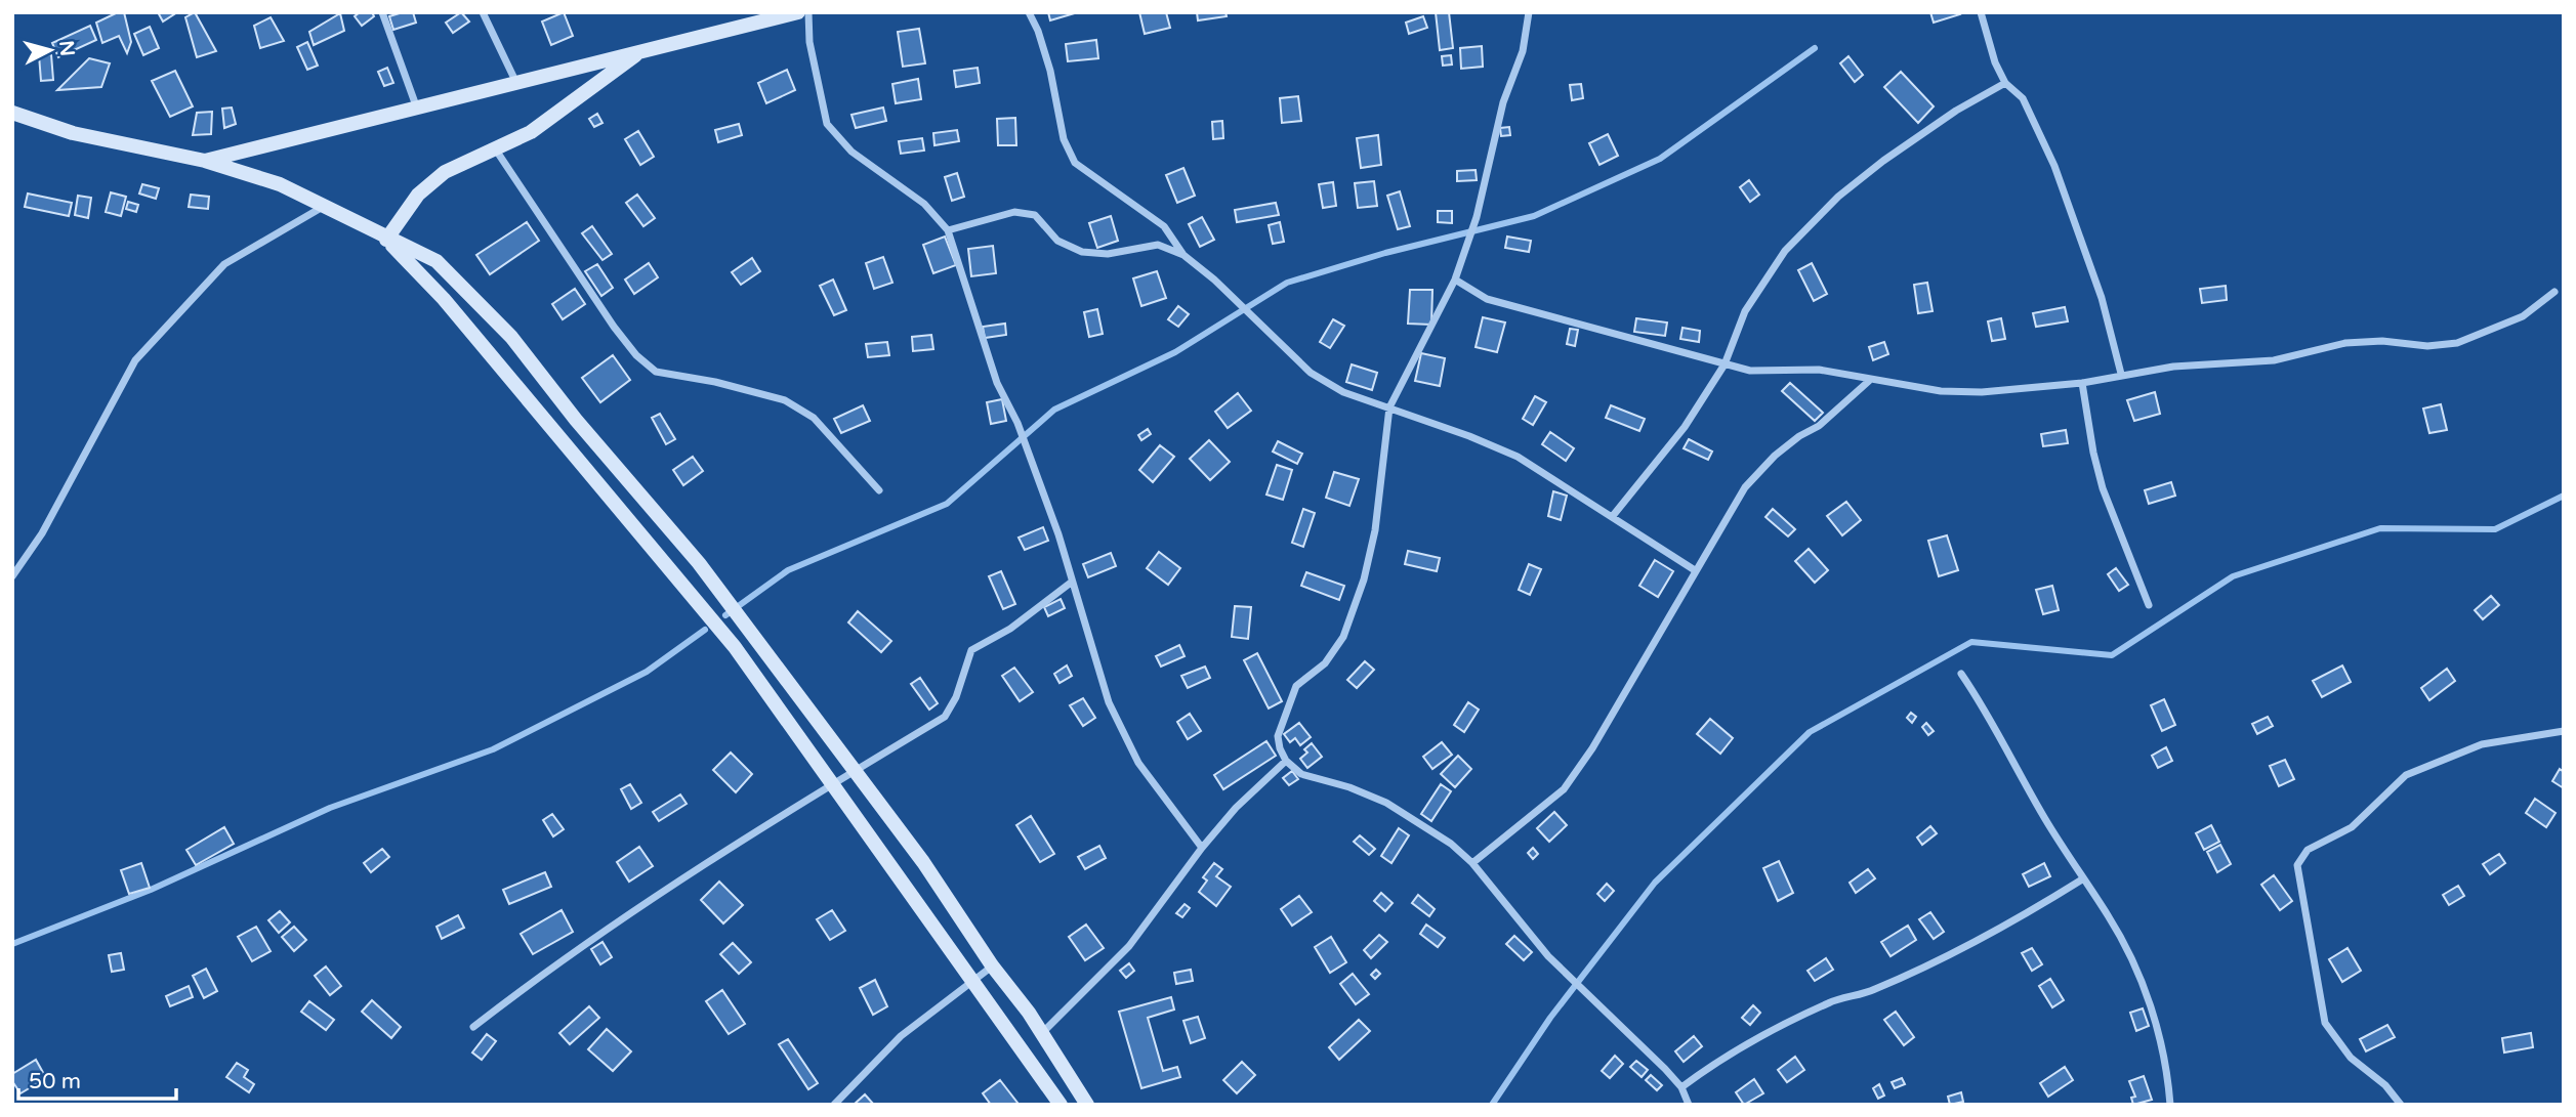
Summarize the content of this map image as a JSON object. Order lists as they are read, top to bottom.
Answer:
{
  "scale_bar": "50 m",
  "north": "right"
}
